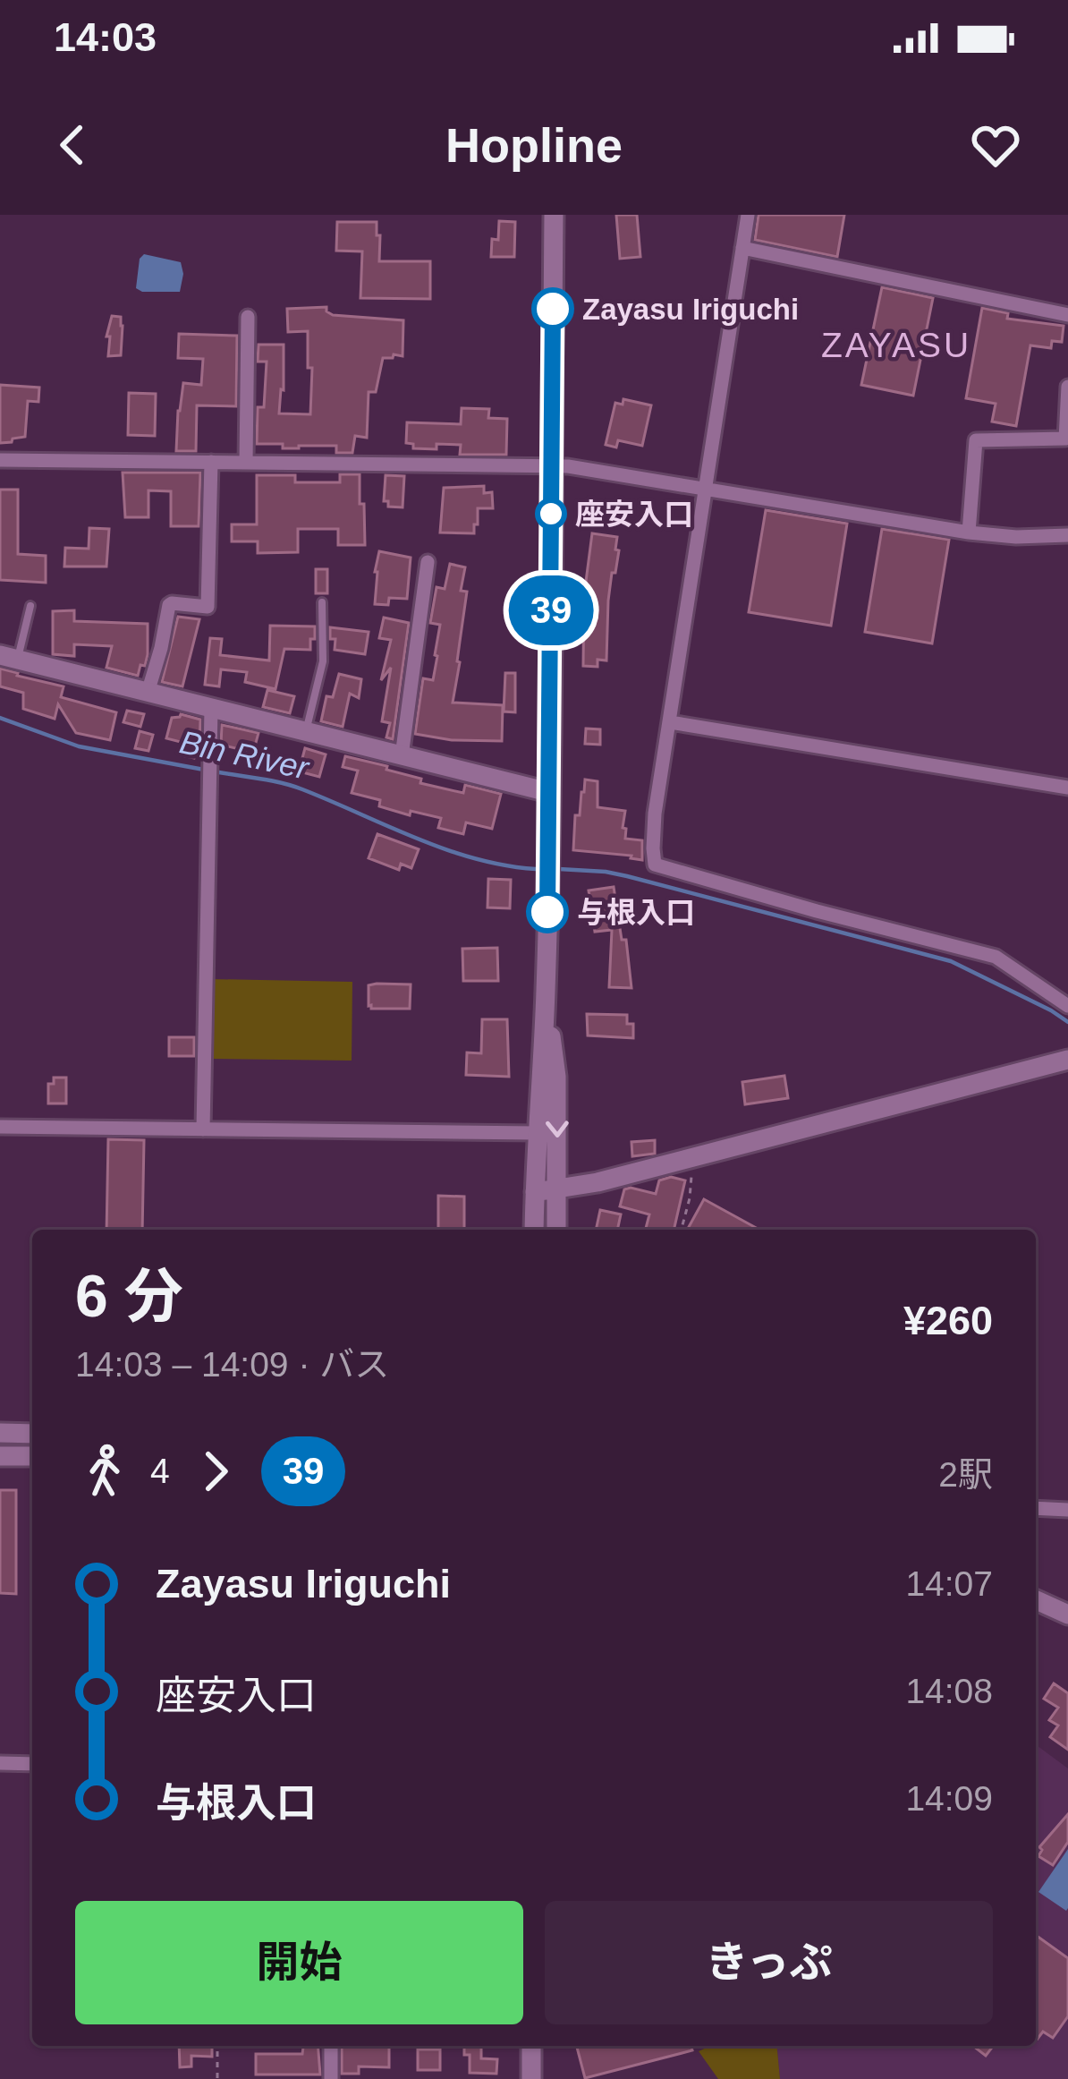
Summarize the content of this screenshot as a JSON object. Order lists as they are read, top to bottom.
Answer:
{
  "districts": ["ZAYASU"],
  "water": ["Bin River"],
  "places": ["Zayasu Iriguchi", "座安入口", "与根入口"],
  "lines": ["bus line 39"],
  "page": {
    "status": "14:03",
    "header": "Hopline",
    "on_map": "39",
    "heading": ["6 分", "14:03 – 14:09 · バス", "¥260"],
    "legs": ["4", "39", "2駅"],
    "list": [
      {
        "name": "Zayasu Iriguchi",
        "value": "14:07"
      },
      {
        "name": "座安入口",
        "value": "14:08"
      },
      {
        "name": "与根入口",
        "value": "14:09"
      }
    ],
    "buttons": ["開始", "きっぷ"]
  }
}
